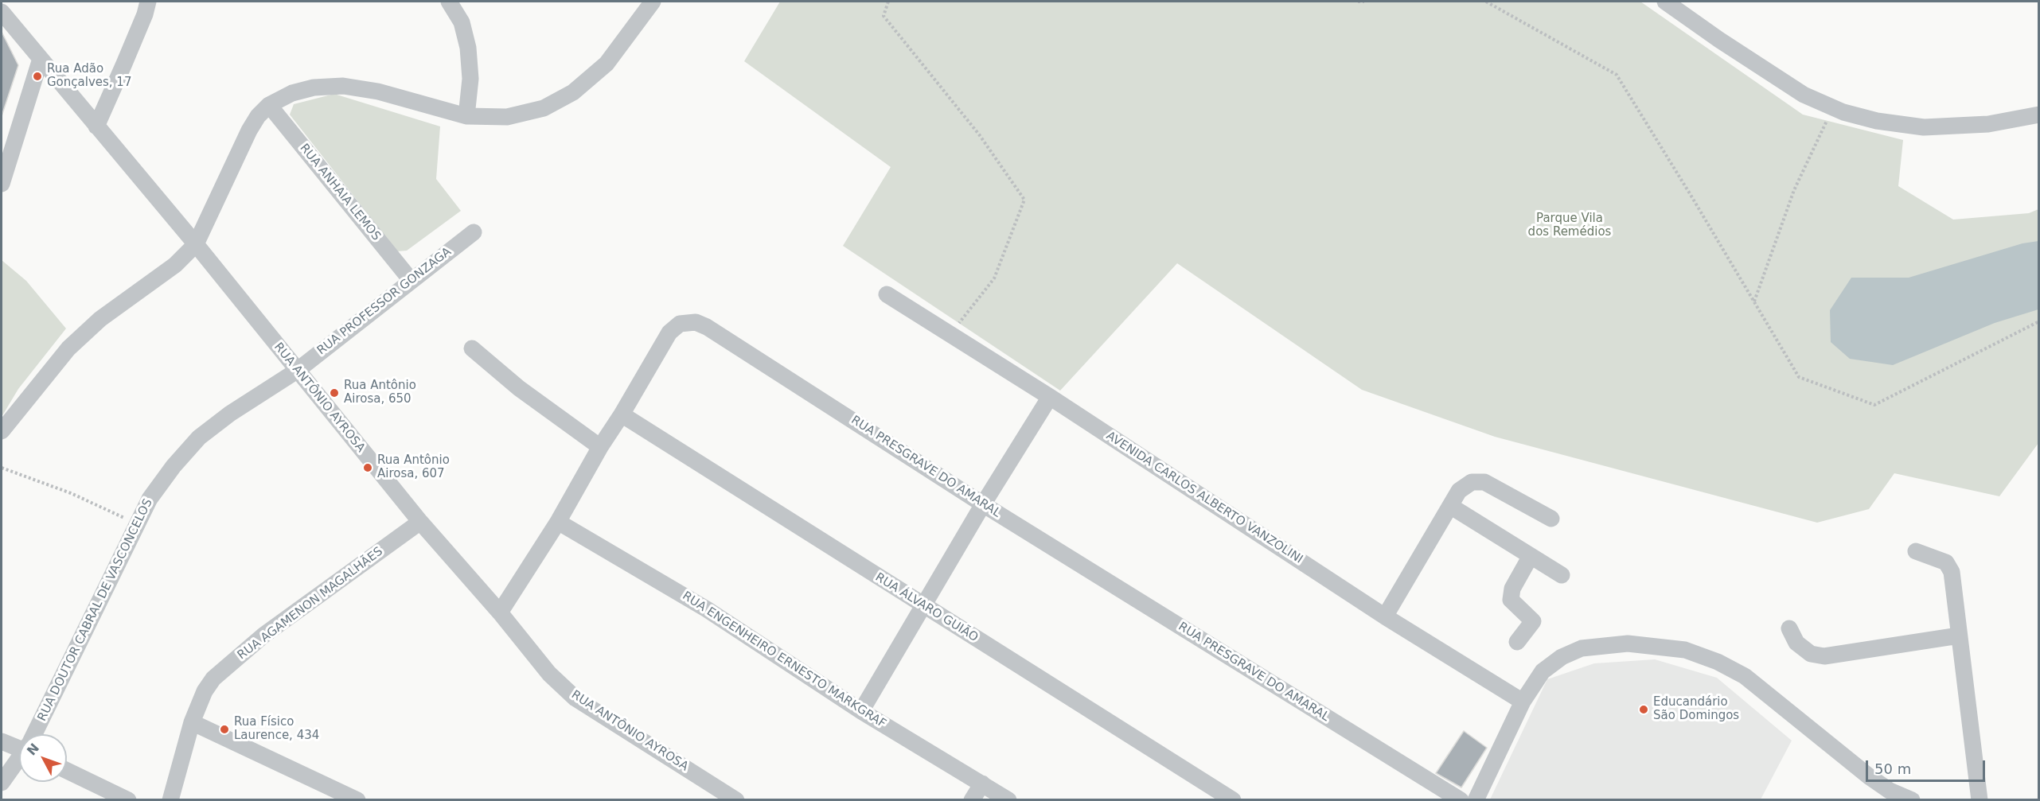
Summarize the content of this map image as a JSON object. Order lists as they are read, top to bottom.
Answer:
{
  "streets": {
    "street": [
      "RUA ANHAIA LEMOS",
      "RUA PROFESSOR GONZAGA",
      "RUA ANTÔNIO AYROSA",
      "RUA PRESGRAVE DO AMARAL",
      "AVENIDA CARLOS ALBERTO VANZOLINI",
      "RUA AGAMENON MAGALHÃES",
      "RUA ÁLVARO GUIÃO",
      "RUA DOUTOR CABRAL DE VASCONCELOS",
      "RUA ENGENHEIRO ERNESTO MARKGRAF"
    ]
  },
  "crossings": [
    ["RUA ANHAIA LEMOS", "RUA PROFESSOR GONZAGA"],
    ["RUA PROFESSOR GONZAGA", "RUA ANTÔNIO AYROSA"],
    ["RUA PROFESSOR GONZAGA", "RUA DOUTOR CABRAL DE VASCONCELOS"],
    ["RUA ANTÔNIO AYROSA", "RUA PRESGRAVE DO AMARAL"],
    ["RUA ANTÔNIO AYROSA", "RUA AGAMENON MAGALHÃES"],
    ["RUA ANTÔNIO AYROSA", "RUA DOUTOR CABRAL DE VASCONCELOS"],
    ["RUA PRESGRAVE DO AMARAL", "RUA ÁLVARO GUIÃO"],
    ["RUA PRESGRAVE DO AMARAL", "RUA ENGENHEIRO ERNESTO MARKGRAF"]
  ],
  "parks": ["Parque Vila dos Remédios"],
  "places": [
    "Rua Adão Gonçalves, 17",
    "Rua Antônio Airosa, 650",
    "Rua Antônio Airosa, 607",
    "Educandário São Domingos",
    "Rua Físico Laurence, 434"
  ],
  "scale_bar": "50 m",
  "north": "top left"
}
